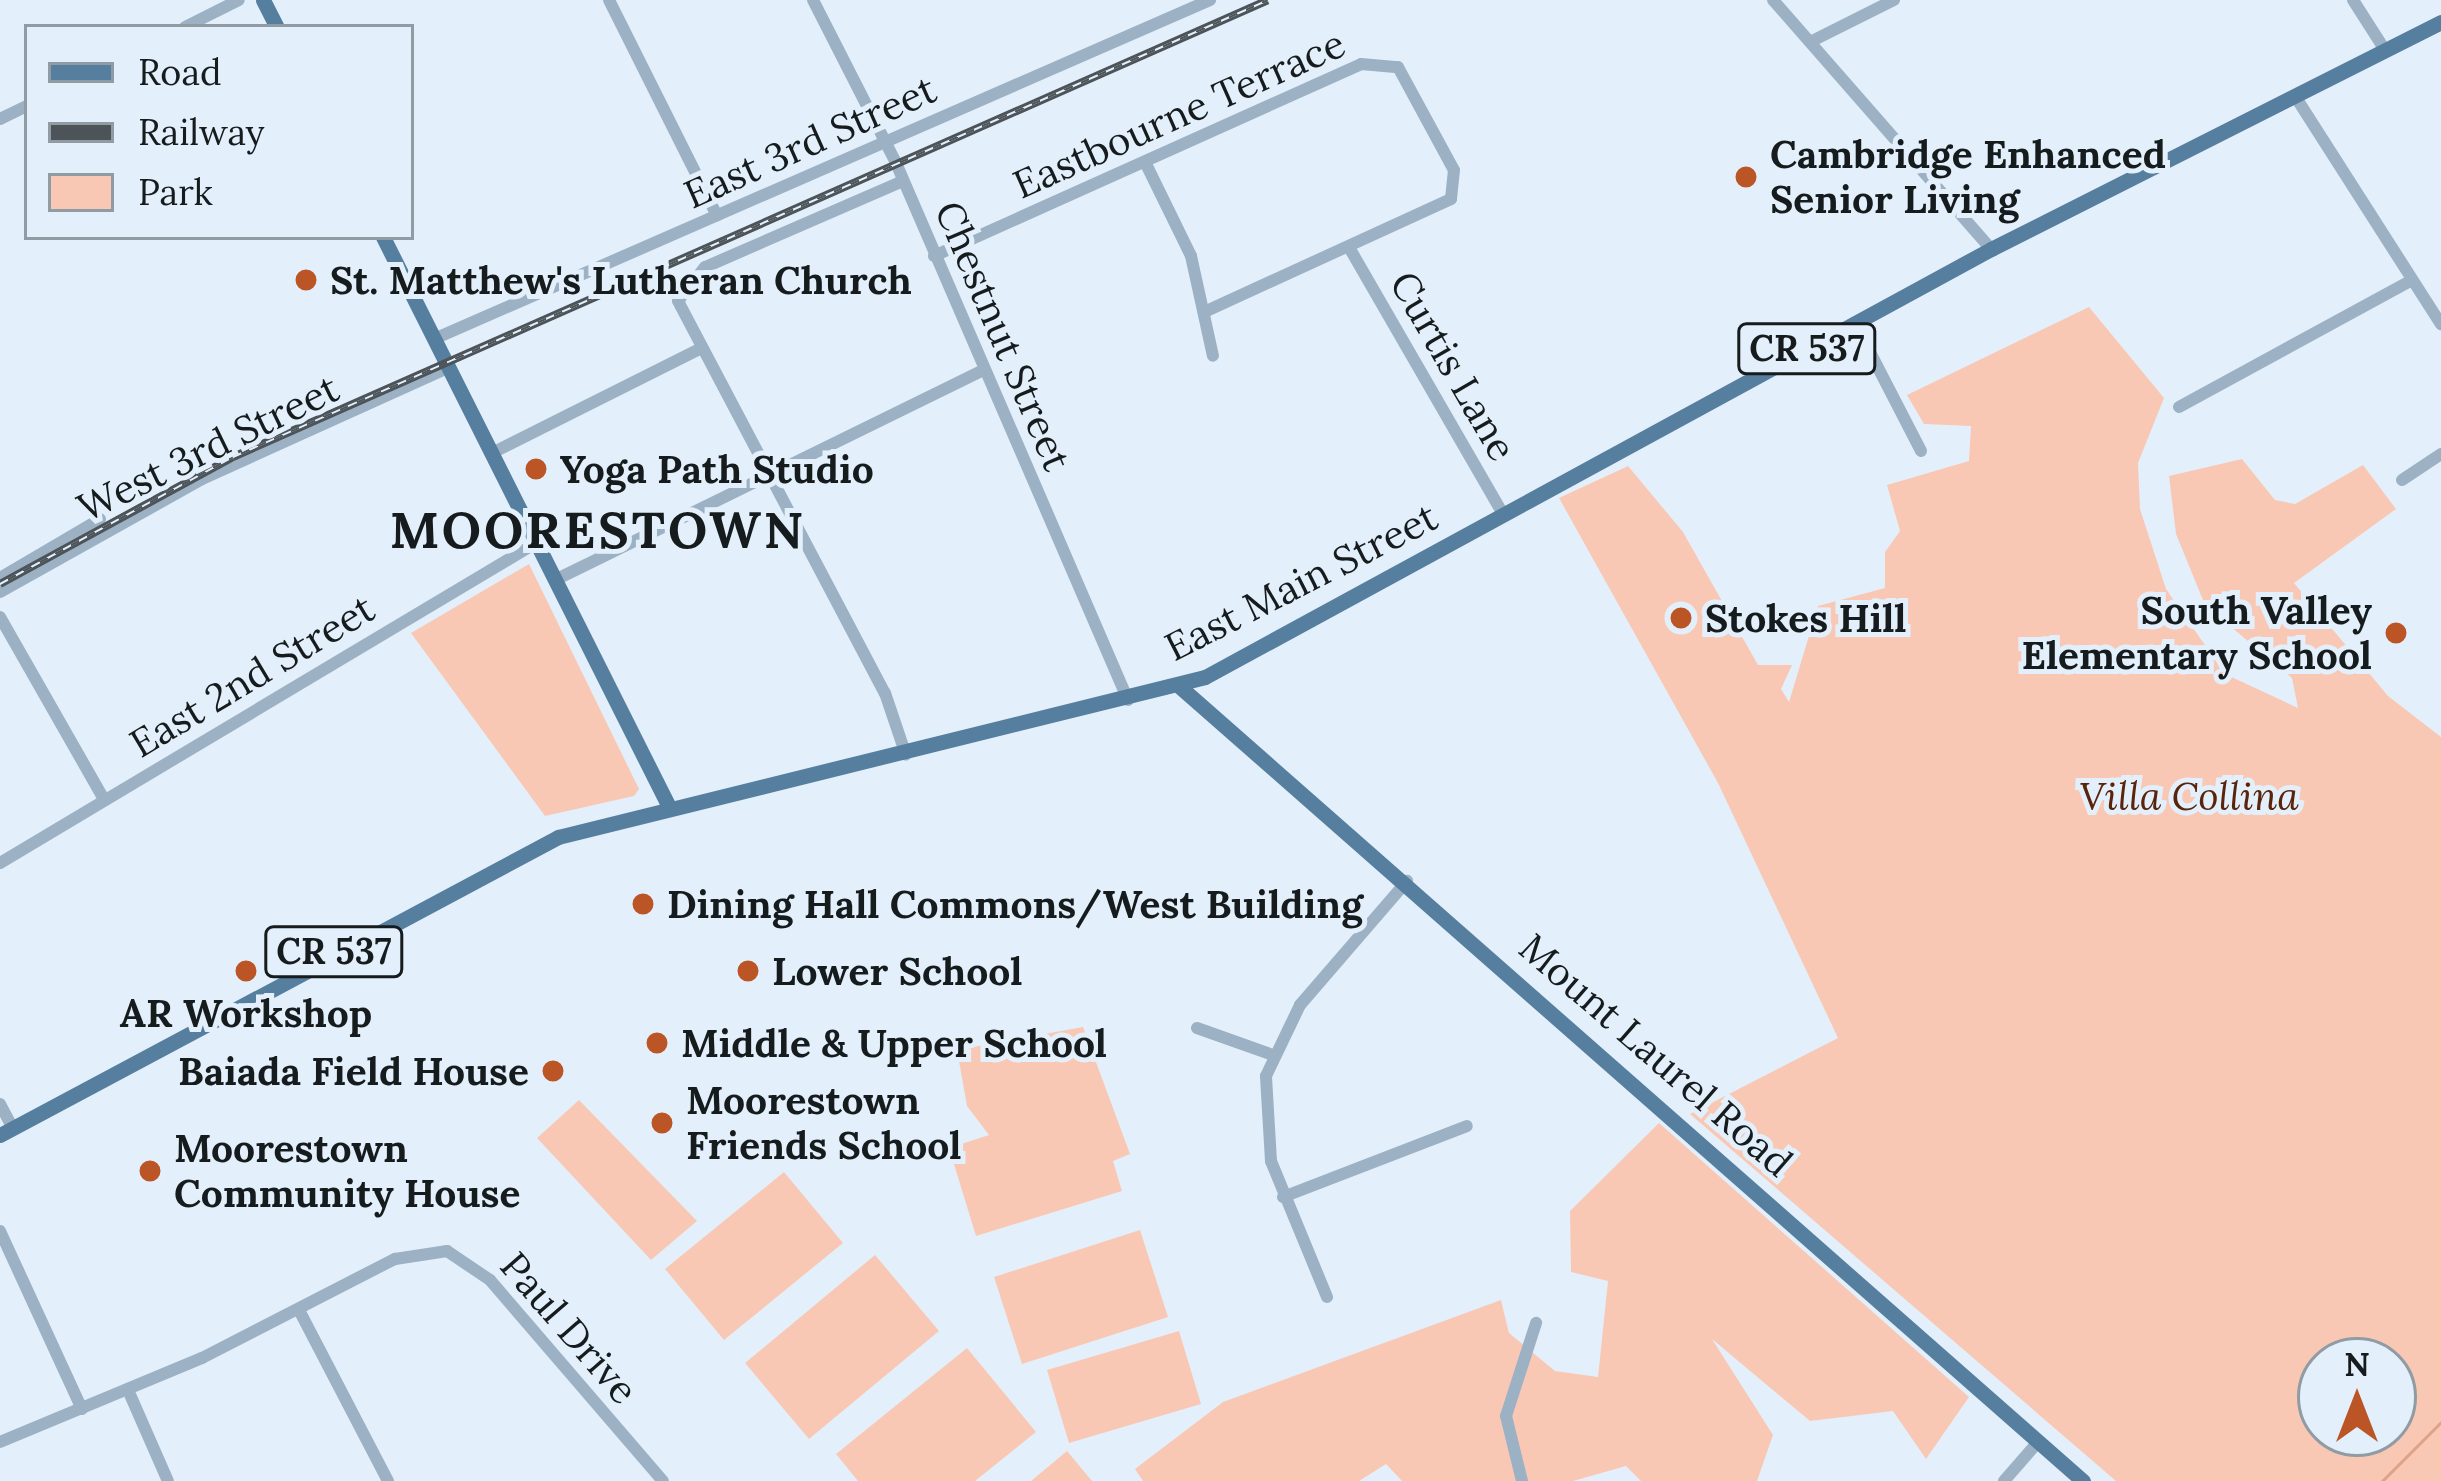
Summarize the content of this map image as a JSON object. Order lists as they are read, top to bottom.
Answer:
{
  "streets": {
    "main road": ["CR 537", "East Main Street", "Mount Laurel Road"],
    "street": [
      "Eastbourne Terrace",
      "East 3rd Street",
      "Chestnut Street",
      "Curtis Lane",
      "West 3rd Street",
      "East 2nd Street",
      "Paul Drive"
    ]
  },
  "crossings": [
    ["Eastbourne Terrace", "Chestnut Street"],
    ["Eastbourne Terrace", "Curtis Lane"],
    ["East 3rd Street", "Chestnut Street"],
    ["Chestnut Street", "East Main Street"],
    ["Curtis Lane", "East Main Street"],
    ["East Main Street", "Mount Laurel Road"]
  ],
  "districts": ["MOORESTOWN"],
  "parks": ["Villa Collina"],
  "places": [
    "Cambridge Enhanced Senior Living",
    "St. Matthew's Lutheran Church",
    "Yoga Path Studio",
    "Stokes Hill",
    "South Valley Elementary School",
    "Dining Hall Commons/West Building",
    "AR Workshop",
    "Lower School",
    "Middle & Upper School",
    "Baiada Field House",
    "Moorestown Friends School",
    "Moorestown Community House"
  ],
  "legend": ["Road", "Railway", "Park"],
  "north": "top"
}
